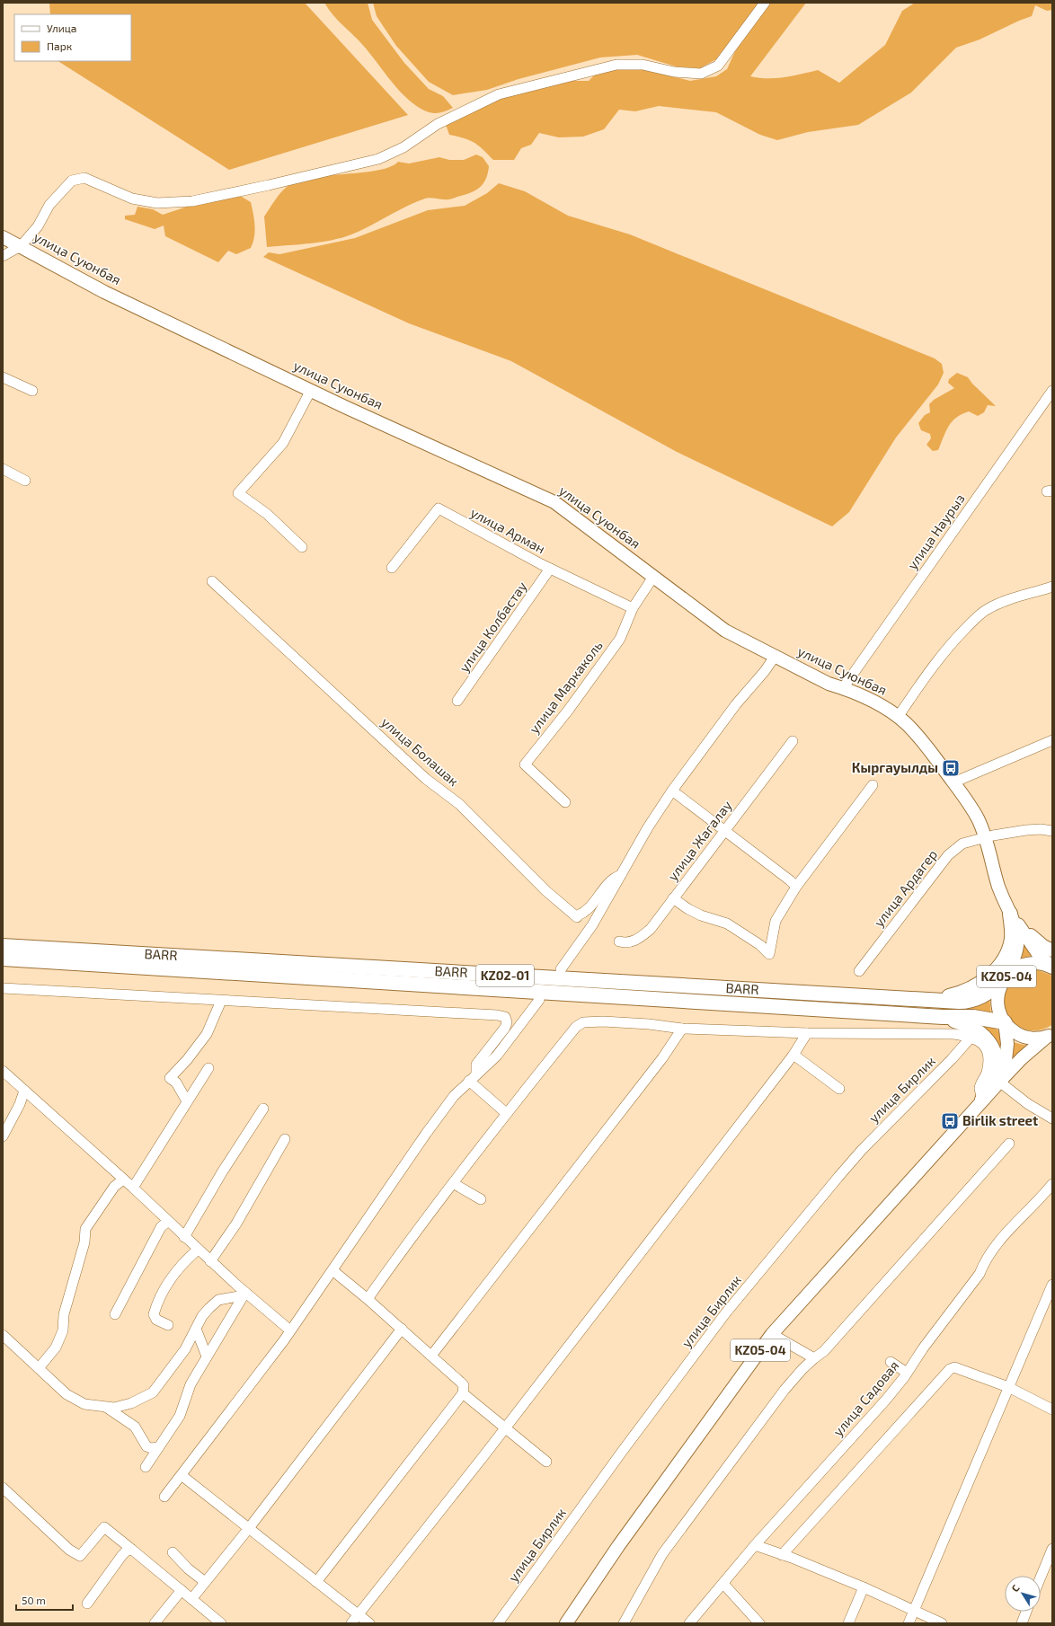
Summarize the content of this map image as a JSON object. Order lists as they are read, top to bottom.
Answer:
{
  "streets": {
    "highway": ["BARR", "KZ02-01"],
    "main road": ["улица Суюнбая", "KZ05-04"],
    "street": [
      "улица Арман",
      "улица Наурыз",
      "улица Колбастау",
      "улица Маркаколь",
      "улица Болашак",
      "улица Жагалау",
      "улица Ардагер",
      "улица Бирлик",
      "улица Садовая"
    ]
  },
  "crossings": [
    ["улица Суюнбая", "улица Наурыз"],
    ["улица Суюнбая", "улица Маркаколь"],
    ["улица Суюнбая", "улица Ардагер"],
    ["улица Суюнбая", "BARR"],
    ["улица Суюнбая", "KZ05-04"],
    ["улица Арман", "улица Колбастау"],
    ["улица Арман", "улица Маркаколь"],
    ["BARR", "KZ05-04"]
  ],
  "places": {
    "bus stop": ["Кыргауылды", "Birlik street"]
  },
  "legend": ["Улица", "Парк"],
  "scale_bar": "50 m",
  "north": "top left"
}
